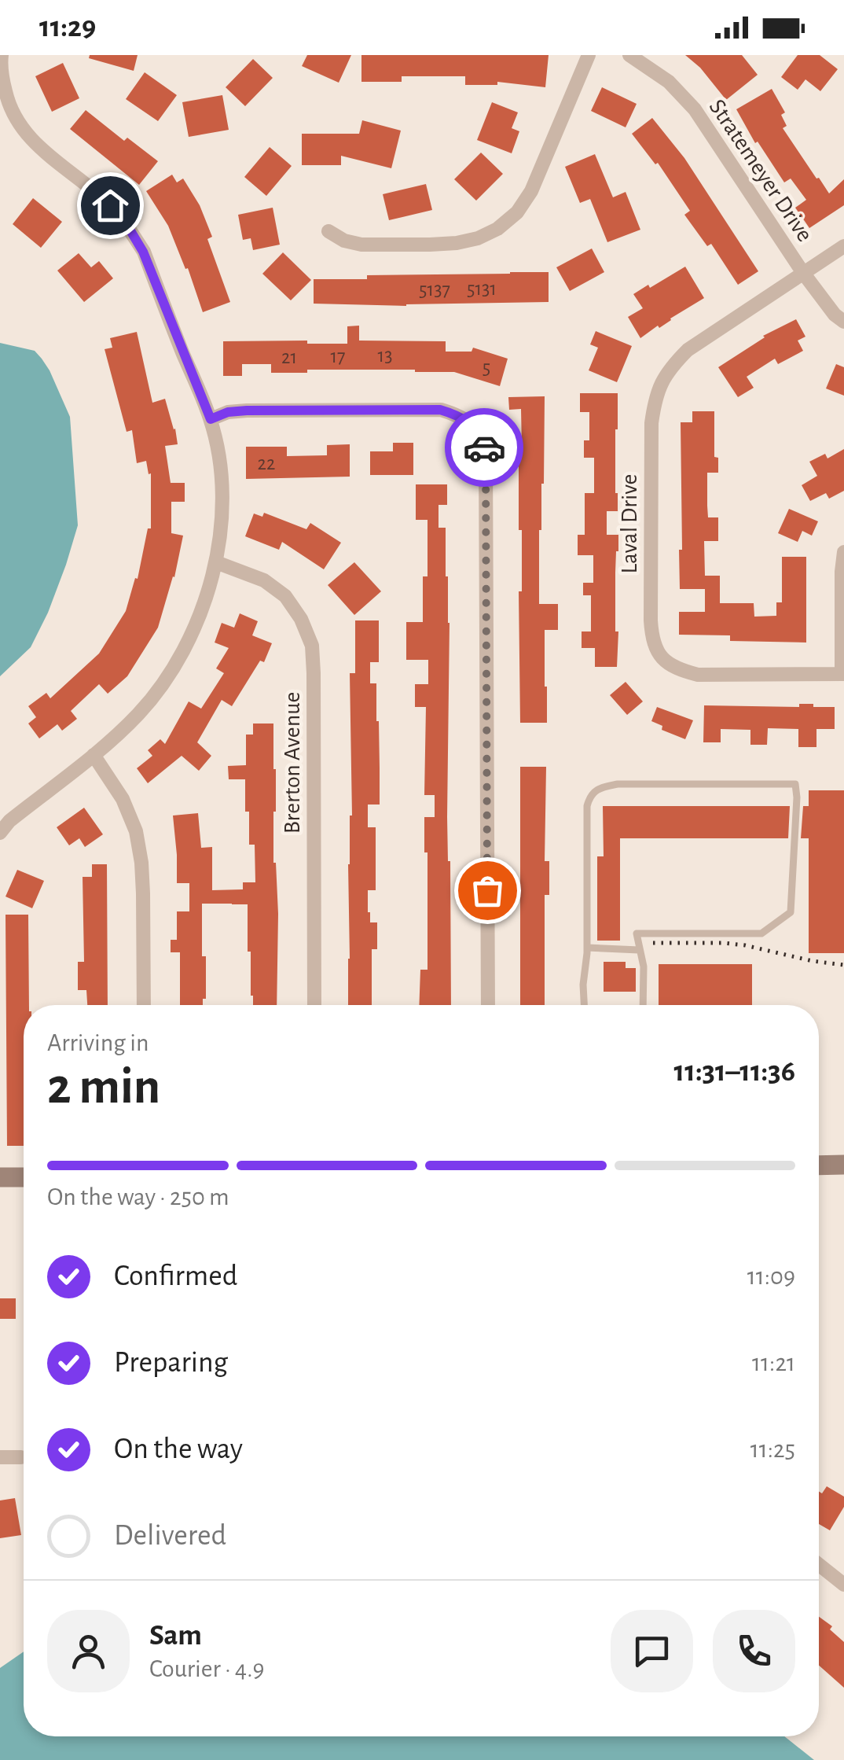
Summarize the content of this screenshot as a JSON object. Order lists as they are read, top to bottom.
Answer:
{
  "streets": {
    "street": ["Stratemeyer Drive", "Laval Drive", "Brerton Avenue"]
  },
  "crossings": [
    ["Stratemeyer Drive", "Laval Drive"]
  ],
  "house_numbers": [
    "5131",
    "5137",
    "13",
    "17",
    "21",
    "5",
    "22"
  ],
  "page": {
    "status": "11:29",
    "heading": ["2 min", "Arriving in", "11:31–11:36"],
    "panel": ["Sam", "Courier · 4.9"],
    "bar": "On the way · 250 m",
    "list": [
      ["Confirmed", "11:09"],
      ["Preparing", "11:21"],
      ["On the way", "11:25"],
      "Delivered"
    ]
  }
}
